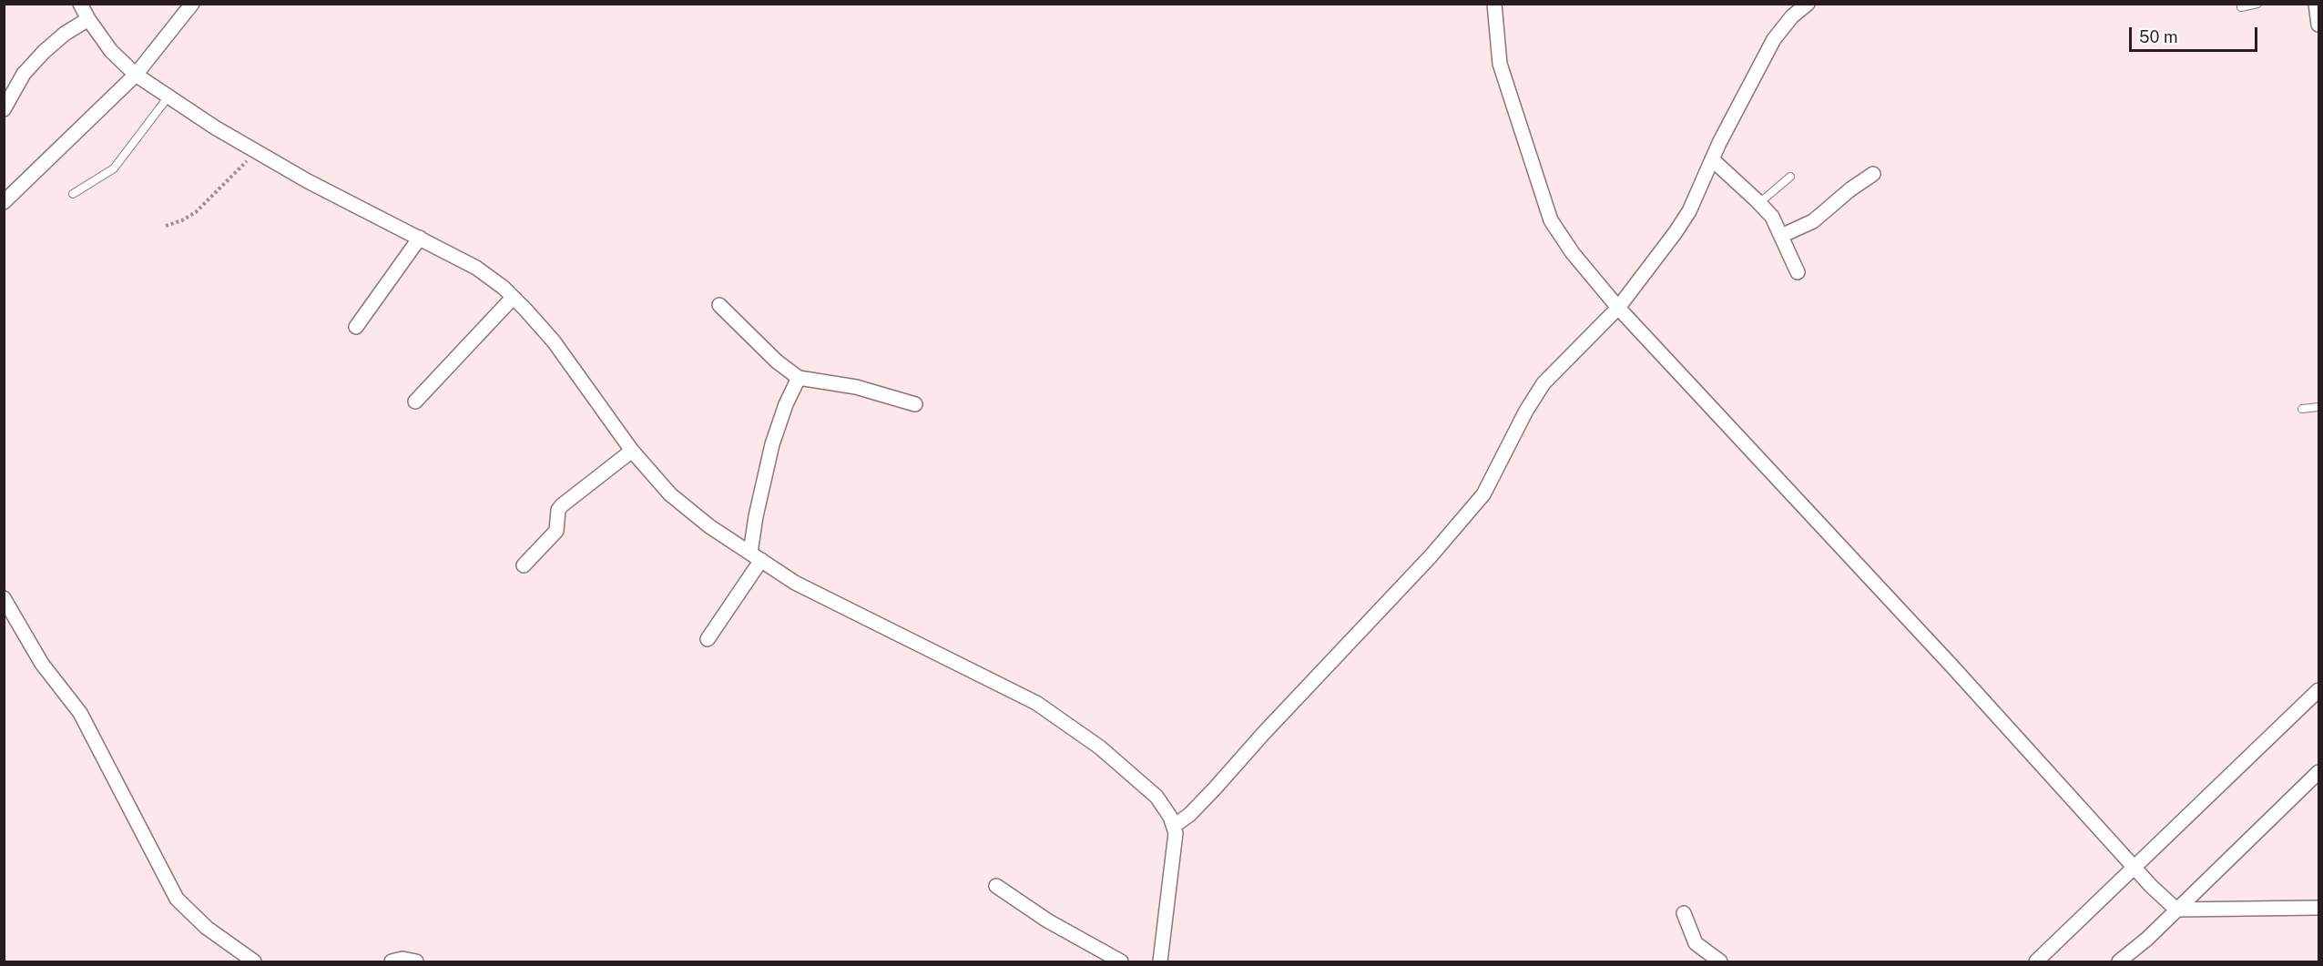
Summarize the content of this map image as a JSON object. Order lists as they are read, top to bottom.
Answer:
{
  "scale_bar": "50 m"
}
